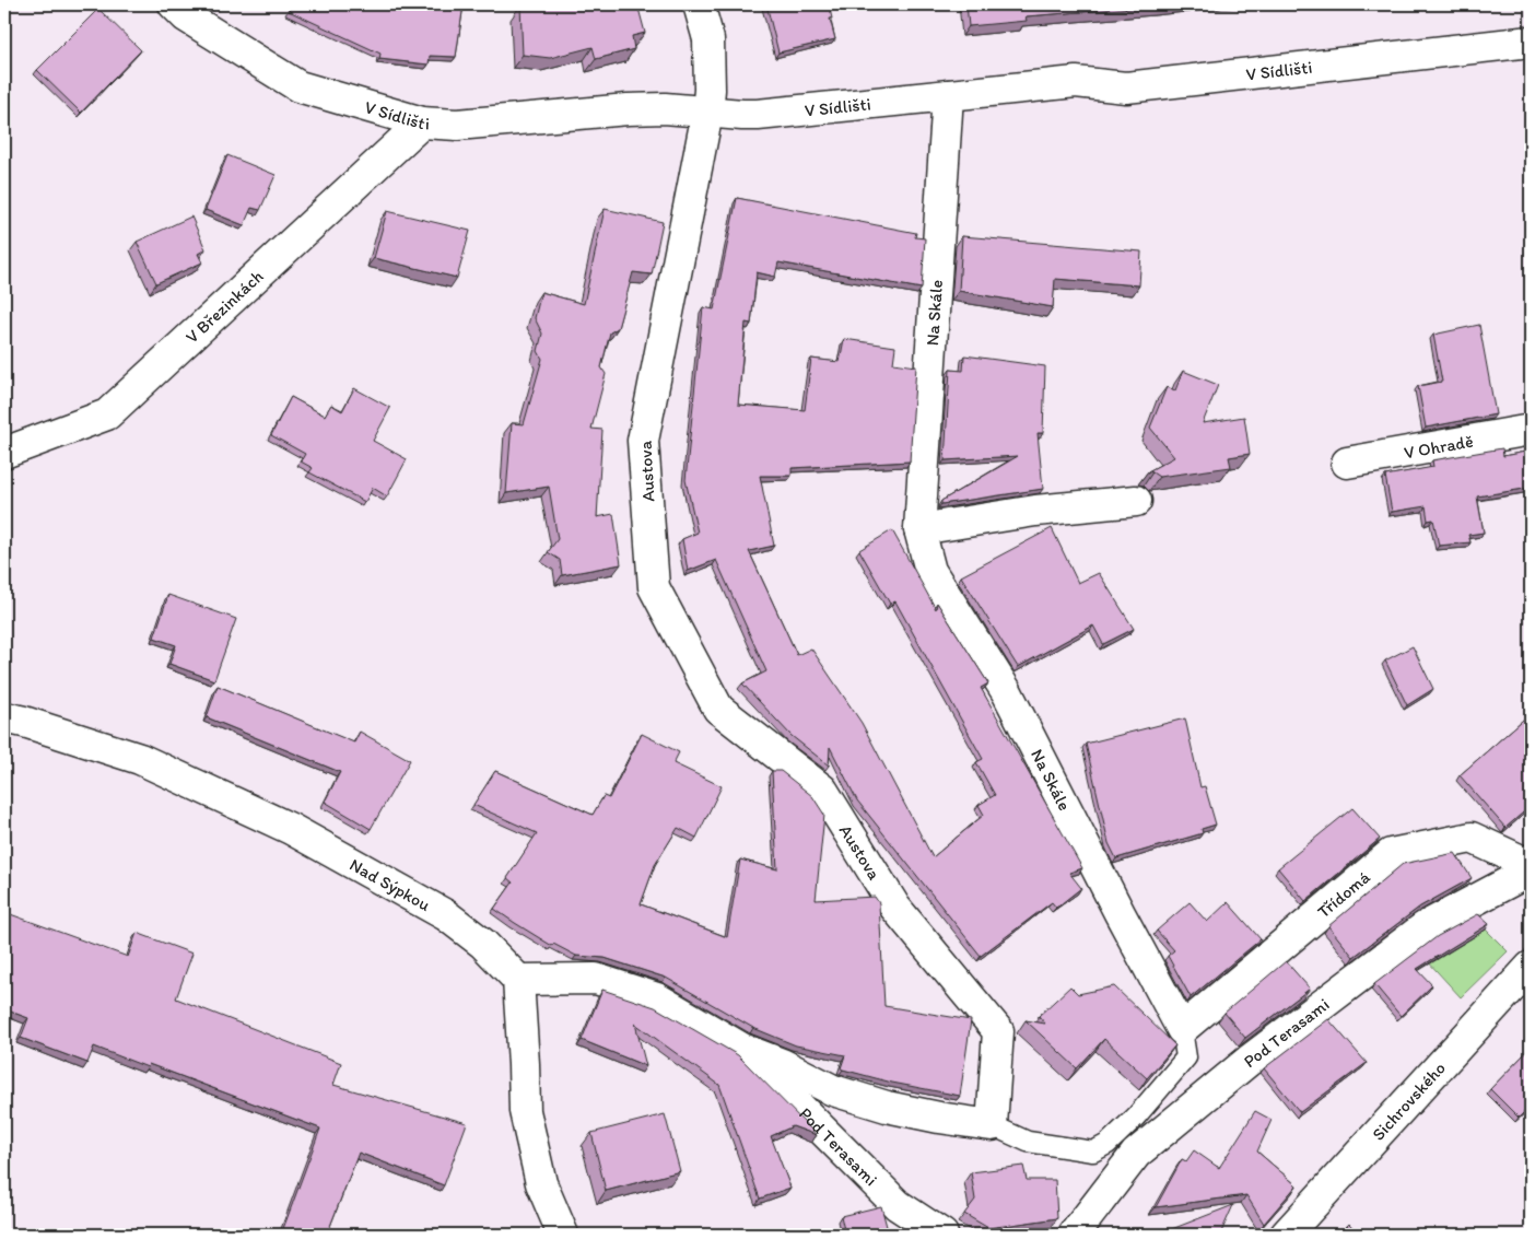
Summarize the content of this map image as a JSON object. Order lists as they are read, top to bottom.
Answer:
{
  "streets": {
    "street": [
      "V Sídlišti",
      "V Březinkách",
      "Na Skále",
      "V Ohradě",
      "Austova",
      "Nad Sýpkou",
      "Třídomá",
      "Pod Terasami",
      "Sichrovského"
    ]
  },
  "crossings": [
    ["V Sídlišti", "V Březinkách"],
    ["V Sídlišti", "Na Skále"],
    ["V Sídlišti", "Austova"],
    ["Na Skále", "Třídomá"]
  ]
}
